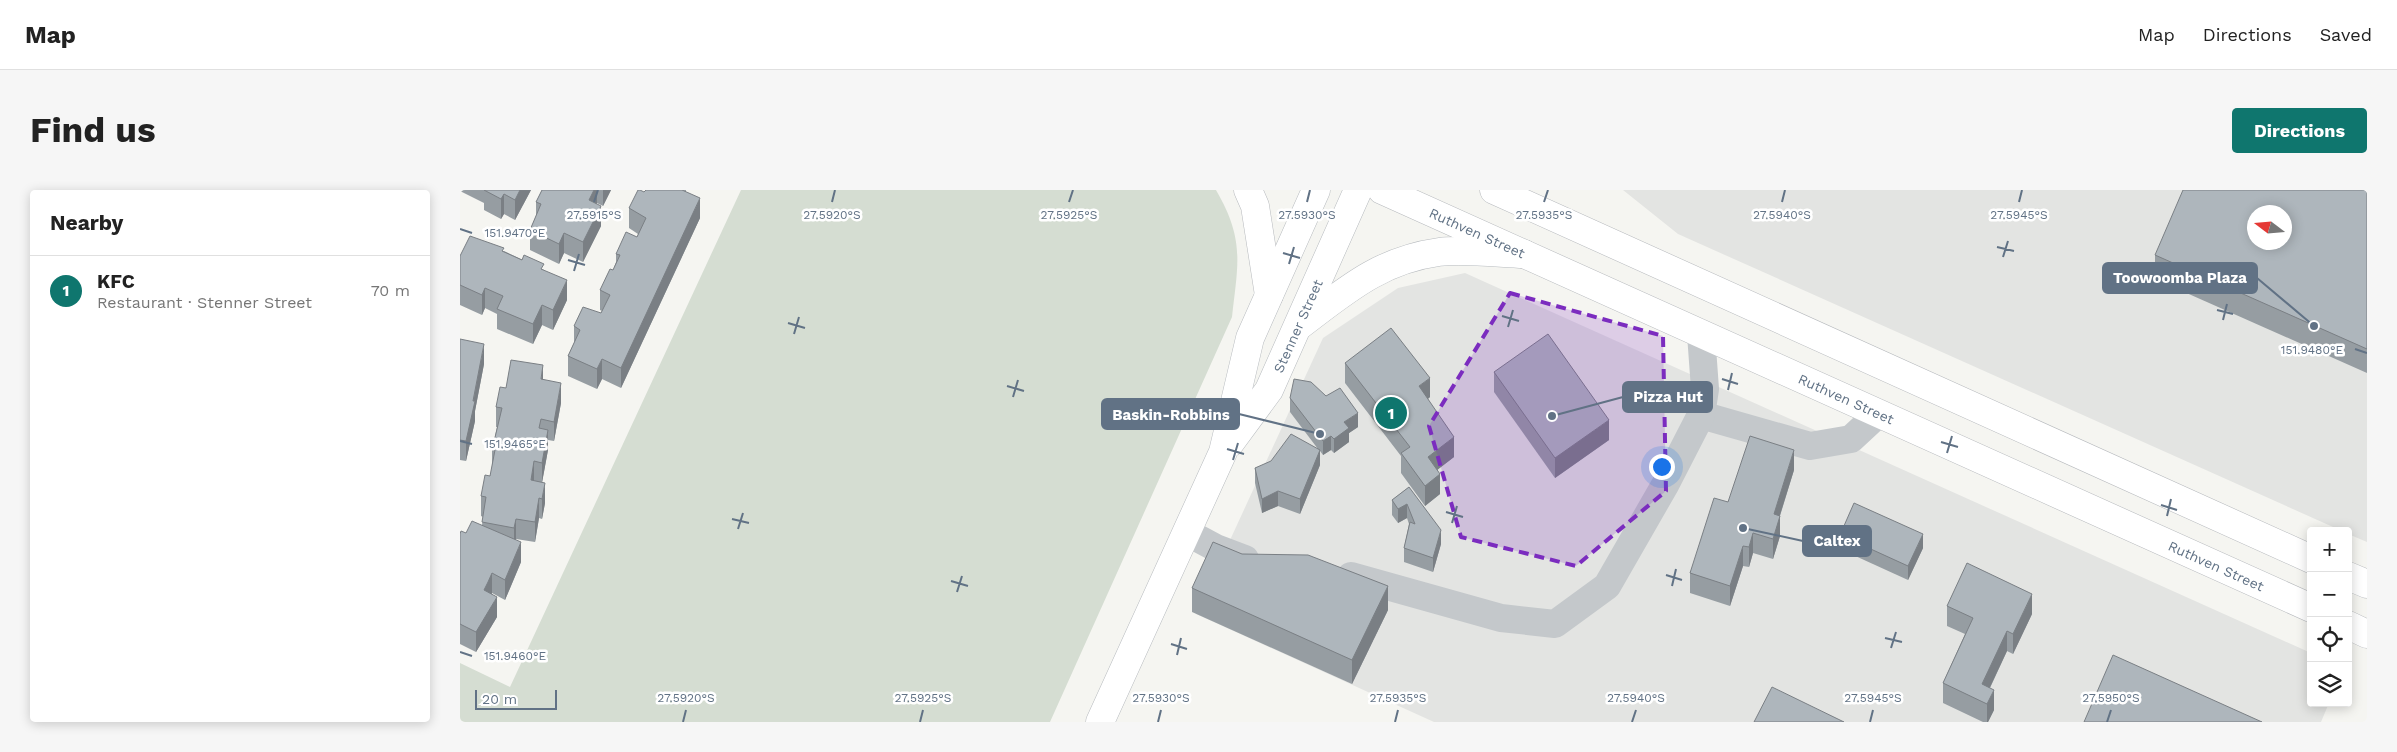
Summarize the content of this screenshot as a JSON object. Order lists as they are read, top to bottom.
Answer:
{
  "streets": {
    "main road": ["Ruthven Street", "Stenner Street"]
  },
  "places": [
    "Toowoomba Plaza",
    "Pizza Hut",
    "Baskin-Robbins",
    "Caltex"
  ],
  "scale_bar": "20 m",
  "north": "left",
  "page": {
    "header": "Map",
    "nav": ["Map", "Directions", "Saved"],
    "buttons": "Directions",
    "title": "Find us",
    "heading": "Nearby",
    "list": [
      {
        "mark": "1",
        "name": "KFC",
        "note": "Restaurant · Stenner Street",
        "value": "70 m"
      }
    ],
    "pins": "1",
    "map_buttons": ["+", "−"],
    "scale": "20 m"
  },
  "coordinates": [
    "27.5915°S",
    "27.5920°S",
    "27.5925°S",
    "27.5930°S",
    "27.5935°S",
    "27.5940°S",
    "27.5945°S",
    "151.9470°E",
    "151.9480°E",
    "151.9465°E",
    "151.9460°E",
    "27.5950°S"
  ]
}
